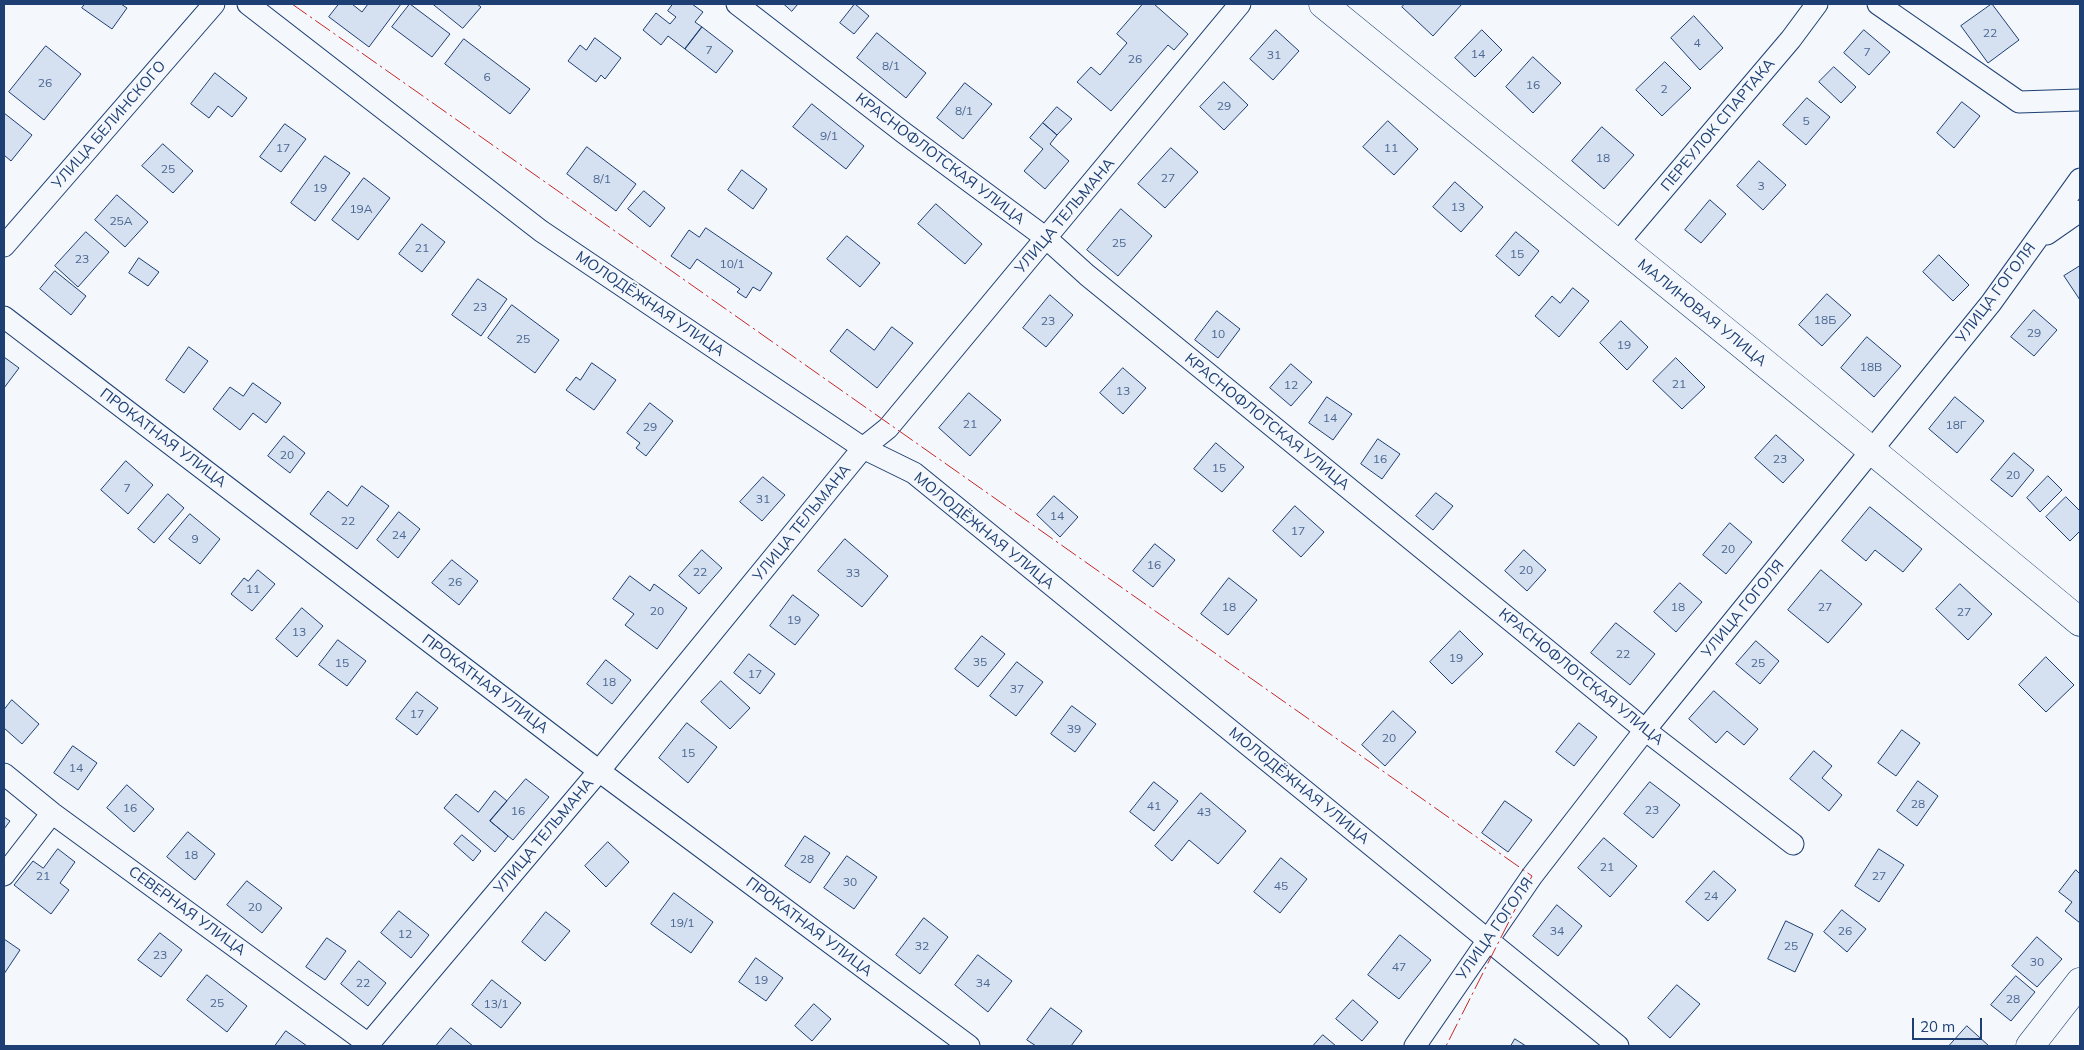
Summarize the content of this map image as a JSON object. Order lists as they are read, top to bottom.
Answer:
{
  "streets": {
    "street": [
      "УЛИЦА БЕЛИНСКОГО",
      "ПЕРЕУЛОК СПАРТАКА",
      "КРАСНОФЛОТСКАЯ УЛИЦА",
      "УЛИЦА ТЕЛЬМАНА",
      "УЛИЦА ГОГОЛЯ",
      "МОЛОДЁЖНАЯ УЛИЦА",
      "МАЛИНОВАЯ УЛИЦА",
      "ПРОКАТНАЯ УЛИЦА",
      "СЕВЕРНАЯ УЛИЦА"
    ]
  },
  "crossings": [
    ["ПЕРЕУЛОК СПАРТАКА", "МАЛИНОВАЯ УЛИЦА"],
    ["КРАСНОФЛОТСКАЯ УЛИЦА", "УЛИЦА ТЕЛЬМАНА"],
    ["КРАСНОФЛОТСКАЯ УЛИЦА", "УЛИЦА ГОГОЛЯ"],
    ["УЛИЦА ТЕЛЬМАНА", "МОЛОДЁЖНАЯ УЛИЦА"],
    ["УЛИЦА ТЕЛЬМАНА", "ПРОКАТНАЯ УЛИЦА"],
    ["УЛИЦА ТЕЛЬМАНА", "СЕВЕРНАЯ УЛИЦА"],
    ["УЛИЦА ГОГОЛЯ", "МОЛОДЁЖНАЯ УЛИЦА"],
    ["УЛИЦА ГОГОЛЯ", "МАЛИНОВАЯ УЛИЦА"]
  ],
  "house_numbers": [
    "22",
    "4",
    "7",
    "7",
    "14",
    "31",
    "26",
    "8/1",
    "6",
    "26",
    "16",
    "2",
    "29",
    "8/1",
    "5",
    "9/1",
    "17",
    "11",
    "18",
    "25",
    "27",
    "8/1",
    "3",
    "19",
    "13",
    "19А",
    "25А",
    "25",
    "21",
    "15",
    "23",
    "10/1",
    "23",
    "18Б",
    "23",
    "29",
    "10",
    "25",
    "19",
    "18В",
    "21",
    "12",
    "13",
    "14",
    "21",
    "18Г",
    "29",
    "20",
    "16",
    "23",
    "15",
    "20",
    "7",
    "31",
    "14",
    "22",
    "17",
    "24",
    "9",
    "20",
    "16",
    "20",
    "22",
    "33",
    "26",
    "11",
    "18",
    "18",
    "27",
    "20",
    "27",
    "19",
    "13",
    "22",
    "19",
    "35",
    "15",
    "25",
    "17",
    "18",
    "37",
    "17",
    "39",
    "20",
    "15",
    "14",
    "28",
    "41",
    "16",
    "23",
    "16",
    "43",
    "18",
    "28",
    "21",
    "21",
    "27",
    "30",
    "45",
    "24",
    "20",
    "19/1",
    "34",
    "26",
    "12",
    "32",
    "25",
    "23",
    "30",
    "47",
    "19",
    "22",
    "34",
    "28",
    "25",
    "13/1"
  ],
  "scale_bar": "20 m"
}
